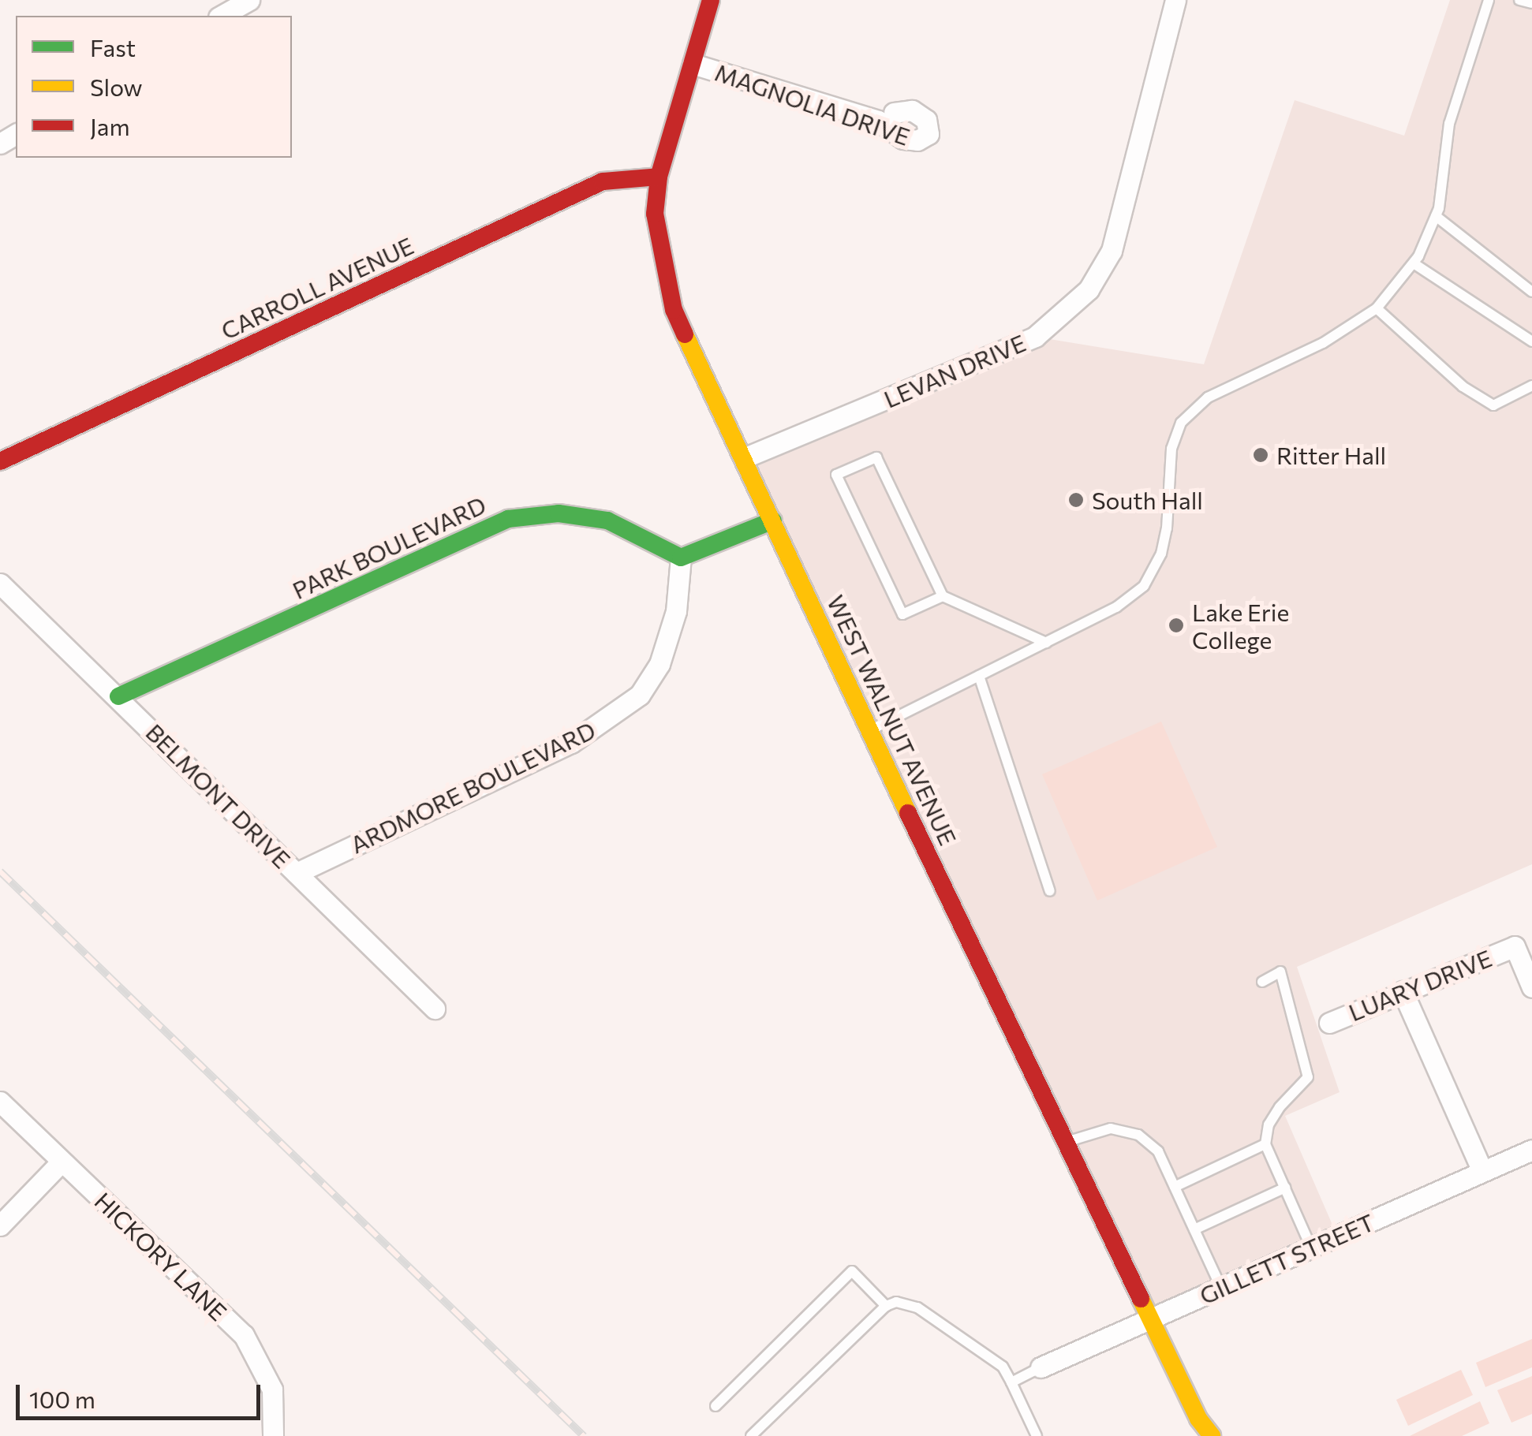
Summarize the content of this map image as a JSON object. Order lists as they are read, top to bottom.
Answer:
{
  "streets": {
    "street": [
      "MAGNOLIA DRIVE",
      "CARROLL AVENUE",
      "LEVAN DRIVE",
      "PARK BOULEVARD",
      "WEST WALNUT AVENUE",
      "ARDMORE BOULEVARD",
      "BELMONT DRIVE",
      "LUARY DRIVE",
      "HICKORY LANE",
      "GILLETT STREET"
    ]
  },
  "crossings": [
    ["MAGNOLIA DRIVE", "WEST WALNUT AVENUE"],
    ["CARROLL AVENUE", "WEST WALNUT AVENUE"],
    ["LEVAN DRIVE", "WEST WALNUT AVENUE"],
    ["PARK BOULEVARD", "ARDMORE BOULEVARD"],
    ["PARK BOULEVARD", "BELMONT DRIVE"],
    ["WEST WALNUT AVENUE", "GILLETT STREET"],
    ["ARDMORE BOULEVARD", "BELMONT DRIVE"]
  ],
  "places": ["Ritter Hall", "South Hall", "Lake Erie College"],
  "legend": ["Fast", "Slow", "Jam"],
  "scale_bar": "100 m"
}
